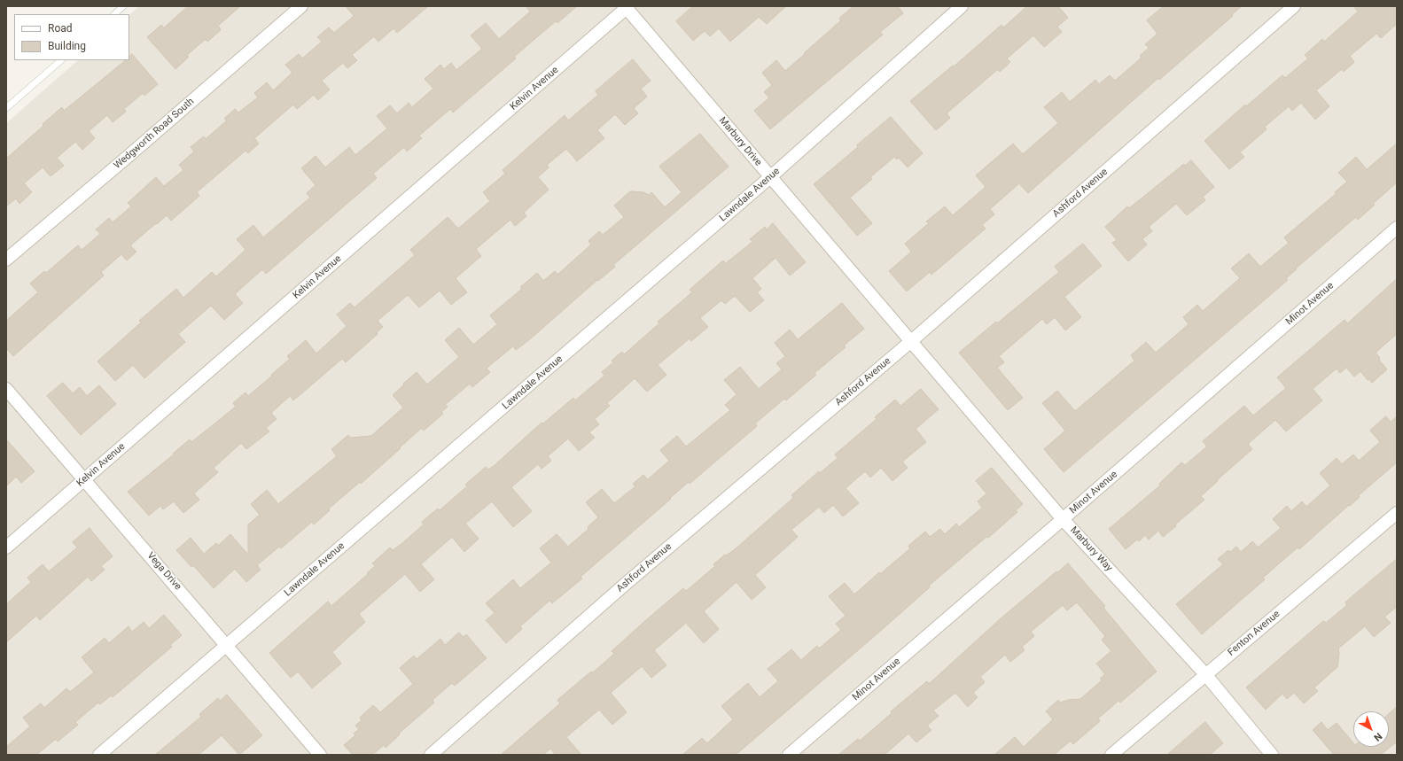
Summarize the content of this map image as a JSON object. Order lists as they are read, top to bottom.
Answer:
{
  "streets": {
    "street": [
      "Kelvin Avenue",
      "Wedgworth Road South",
      "Marbury Drive",
      "Ashford Avenue",
      "Lawndale Avenue",
      "Minot Avenue",
      "Marbury Way",
      "Vega Drive",
      "Fenton Avenue"
    ]
  },
  "crossings": [
    ["Kelvin Avenue", "Marbury Drive"],
    ["Kelvin Avenue", "Vega Drive"],
    ["Marbury Drive", "Ashford Avenue"],
    ["Marbury Drive", "Lawndale Avenue"],
    ["Marbury Drive", "Marbury Way"],
    ["Ashford Avenue", "Marbury Way"],
    ["Lawndale Avenue", "Vega Drive"],
    ["Minot Avenue", "Marbury Way"],
    ["Marbury Way", "Fenton Avenue"]
  ],
  "legend": ["Road", "Building"],
  "north": "bottom right"
}
